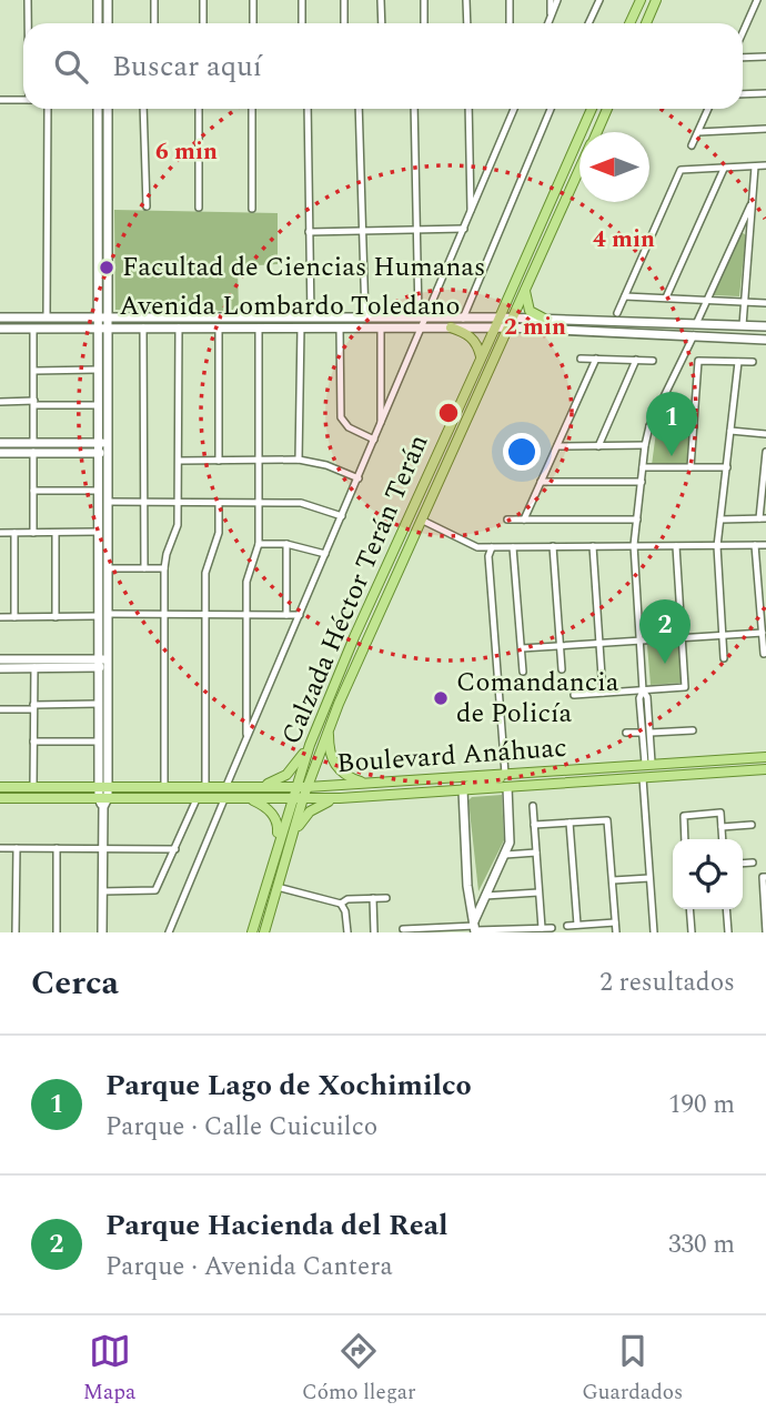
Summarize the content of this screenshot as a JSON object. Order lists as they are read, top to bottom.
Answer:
{
  "streets": {
    "main road": ["Avenida Lombardo Toledano", "Calzada Héctor Terán Terán", "Boulevard Anáhuac"]
  },
  "crossings": [
    ["Avenida Lombardo Toledano", "Calzada Héctor Terán Terán"],
    ["Calzada Héctor Terán Terán", "Boulevard Anáhuac"]
  ],
  "places": ["Facultad de Ciencias Humanas", "Comandancia de Policía"],
  "north": "left",
  "page": {
    "search": "Buscar aquí",
    "pins": ["1", "2"],
    "heading": ["Cerca", "2 resultados"],
    "list": [
      {
        "mark": "1",
        "name": "Parque Lago de Xochimilco",
        "note": "Parque · Calle Cuicuilco",
        "value": "190 m"
      },
      {
        "mark": "2",
        "name": "Parque Hacienda del Real",
        "note": "Parque · Avenida Cantera",
        "value": "330 m"
      }
    ],
    "nav": ["Mapa", "Cómo llegar", "Guardados"]
  },
  "rings": ["6 min", "4 min", "2 min"]
}
